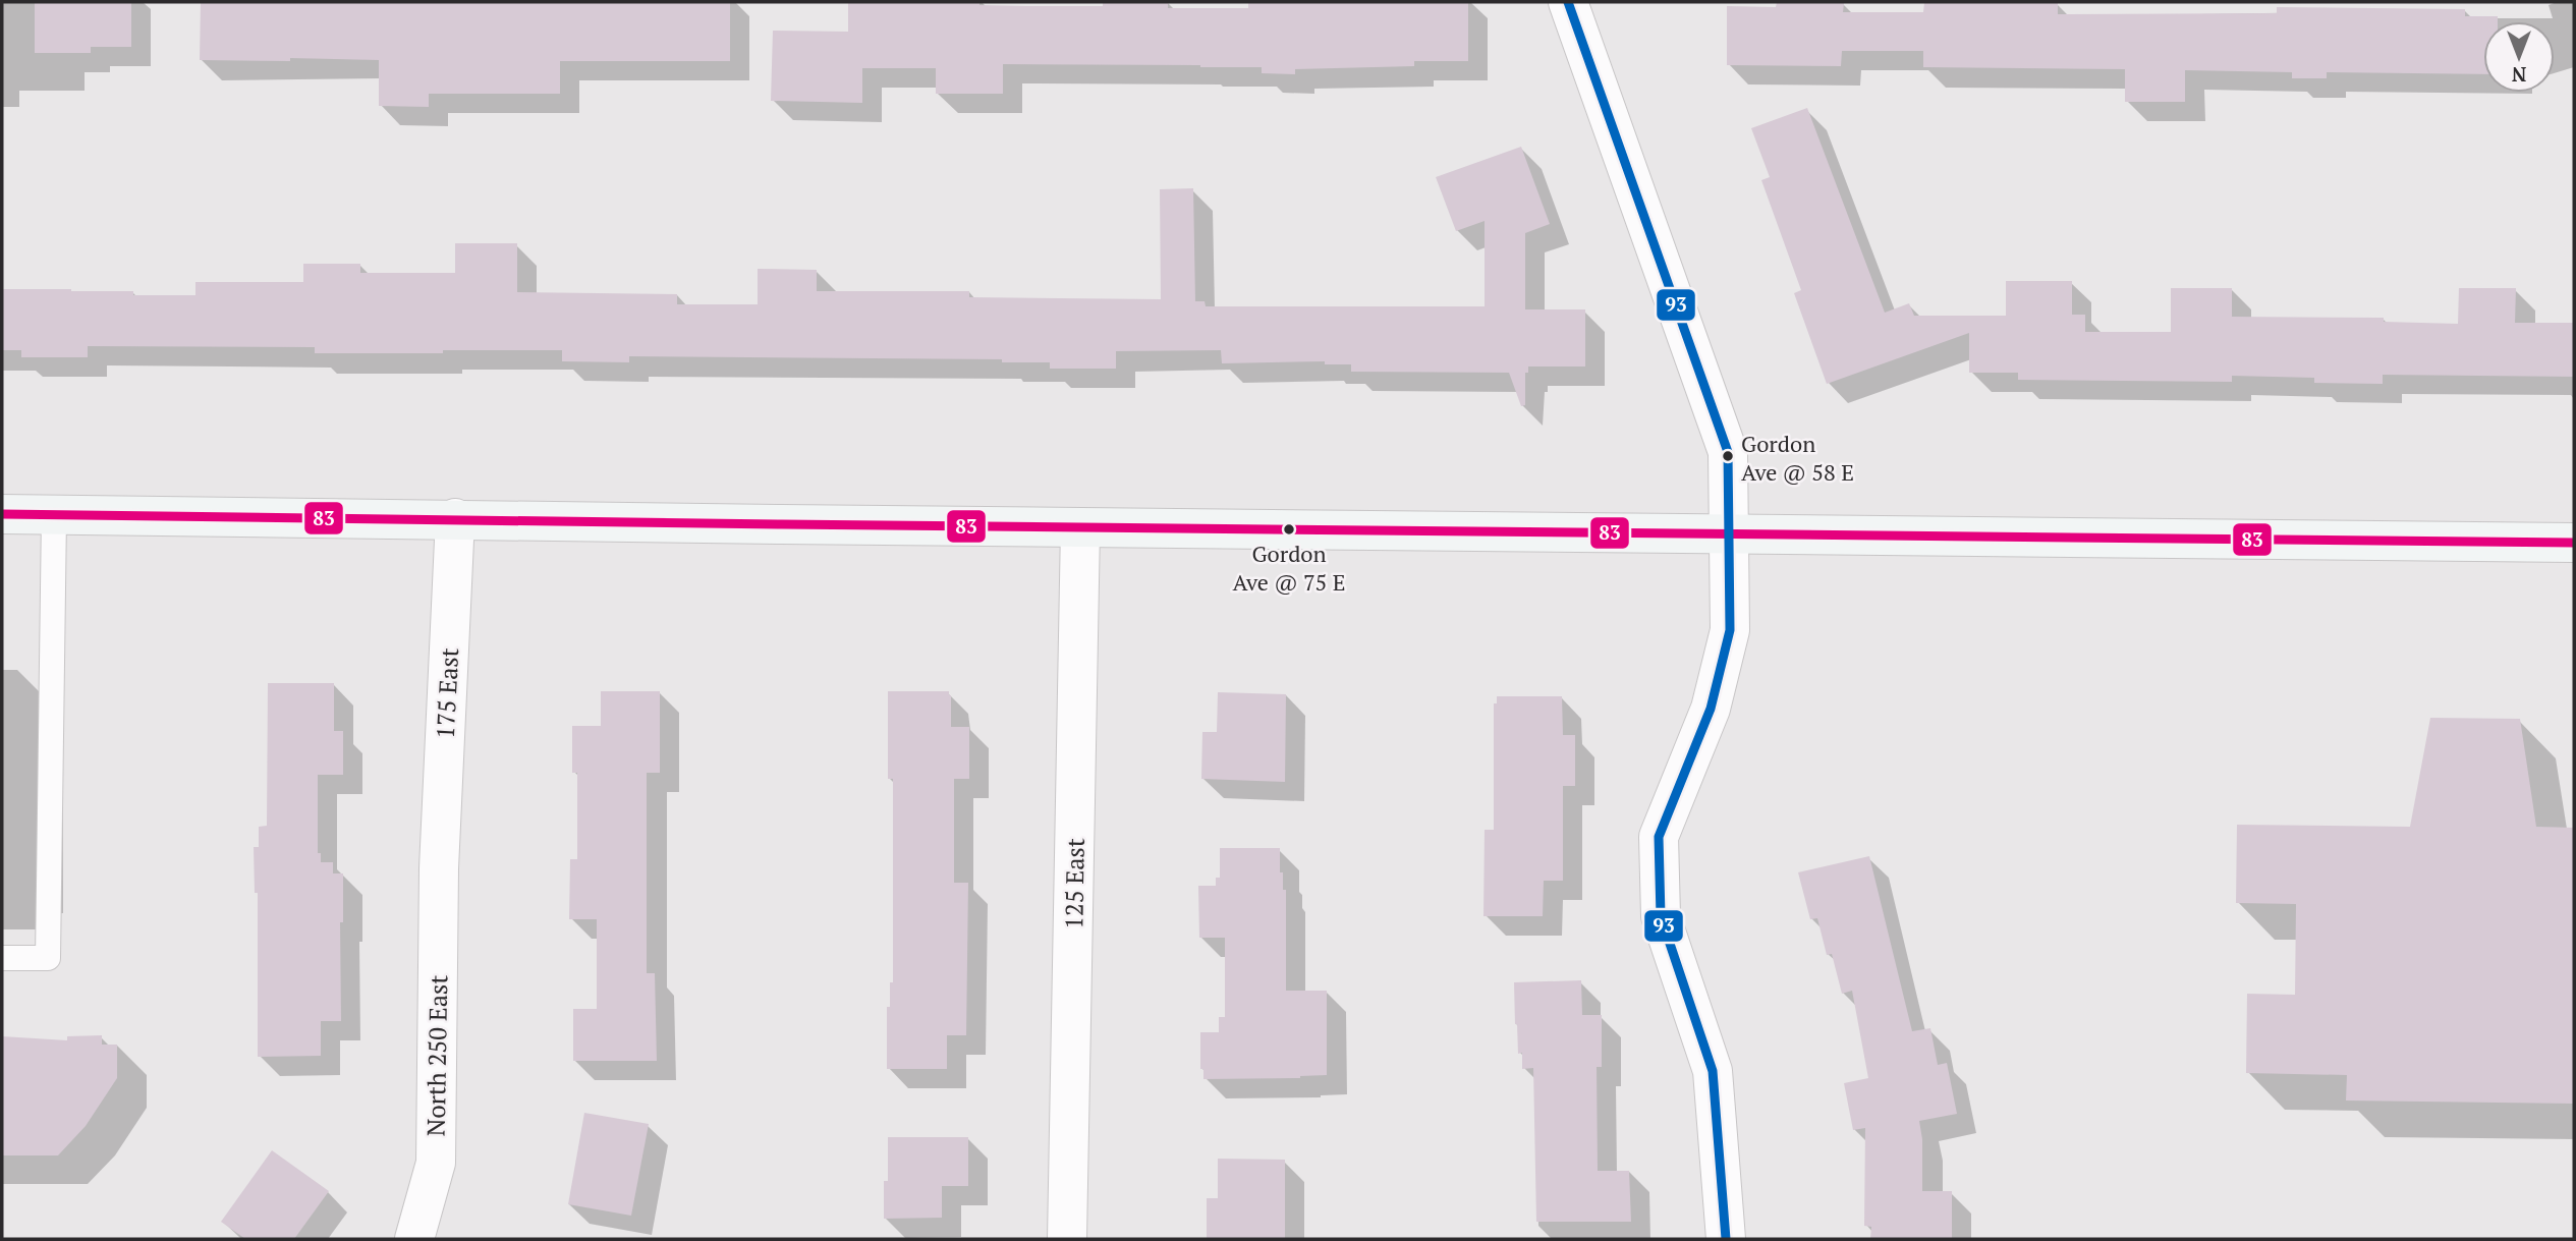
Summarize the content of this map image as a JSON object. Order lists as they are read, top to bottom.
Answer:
{
  "streets": {
    "street": ["175 East", "125 East", "North 250 East"]
  },
  "crossings": [
    ["175 East", "North 250 East"]
  ],
  "places": ["Gordon Ave @ 58 E", "Gordon Ave @ 75 E"],
  "lines": ["transit line 93", "transit line 83"],
  "north": "bottom"
}
